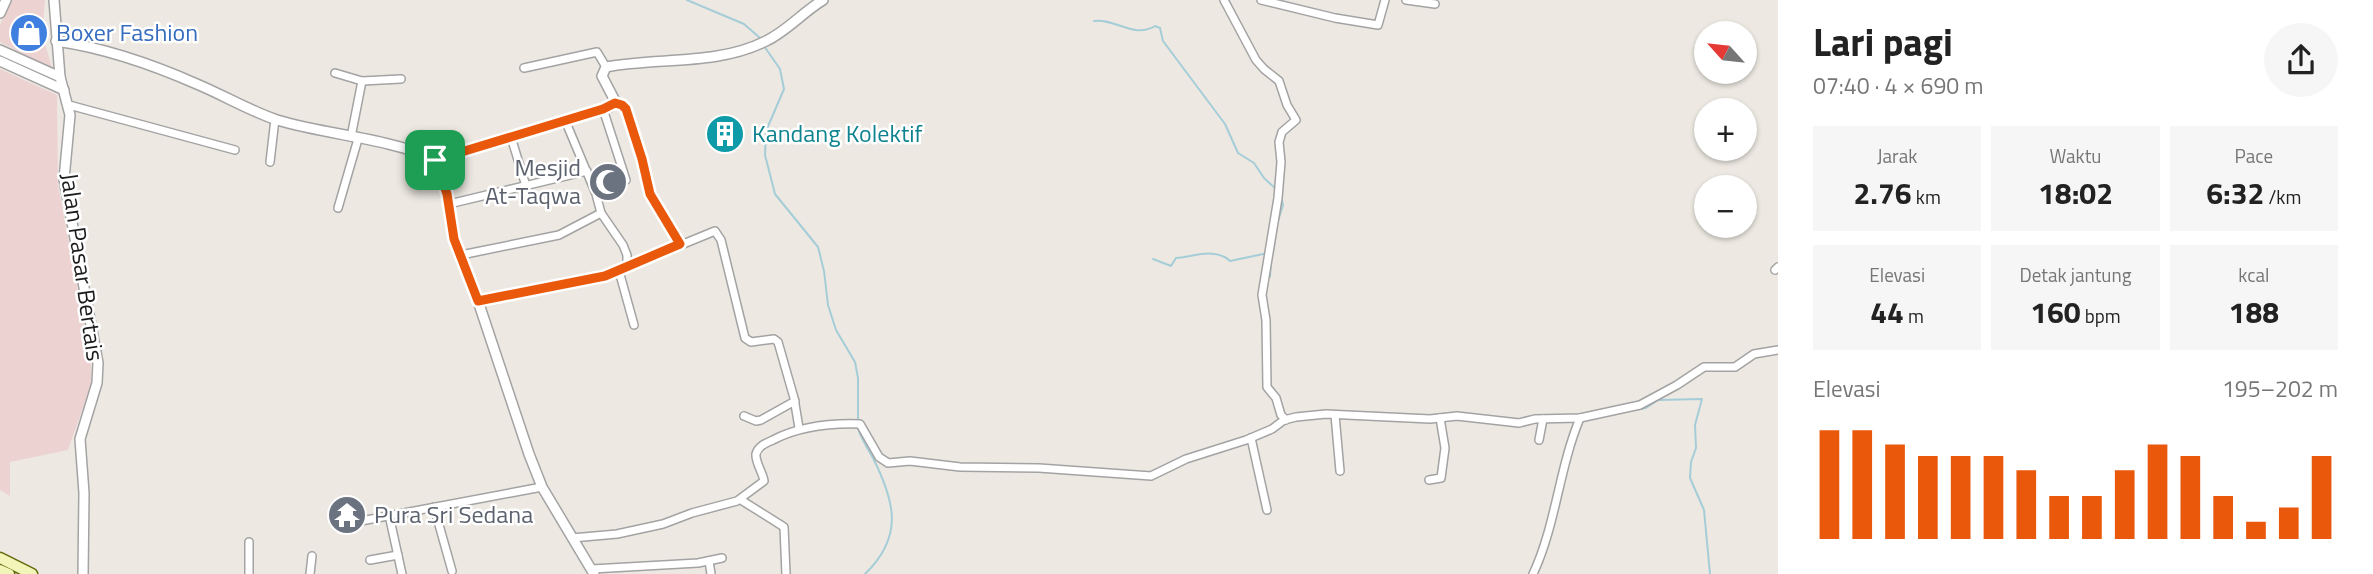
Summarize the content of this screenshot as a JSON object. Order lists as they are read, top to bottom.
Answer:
{
  "streets": {
    "street": ["Jalan Pasar Bertais"]
  },
  "places": {
    "shop": ["Boxer Fashion"],
    "building": ["Kandang Kolektif"],
    "mosque": ["Mesjid At-Taqwa"],
    "temple": ["Pura Sri Sedana"]
  },
  "north": "top left",
  "page": {
    "heading": ["Lari pagi", "07:40 · 4 × 690 m"],
    "map_buttons": ["+", "−"],
    "stats": [
      ["Jarak", "2.76 km"],
      ["Waktu", "18:02"],
      ["Pace", "6:32 /km"],
      ["Elevasi", "44 m"],
      ["Detak jantung", "160 bpm"],
      ["kcal", "188"]
    ],
    "chart": ["Elevasi", "195–202 m"]
  }
}
